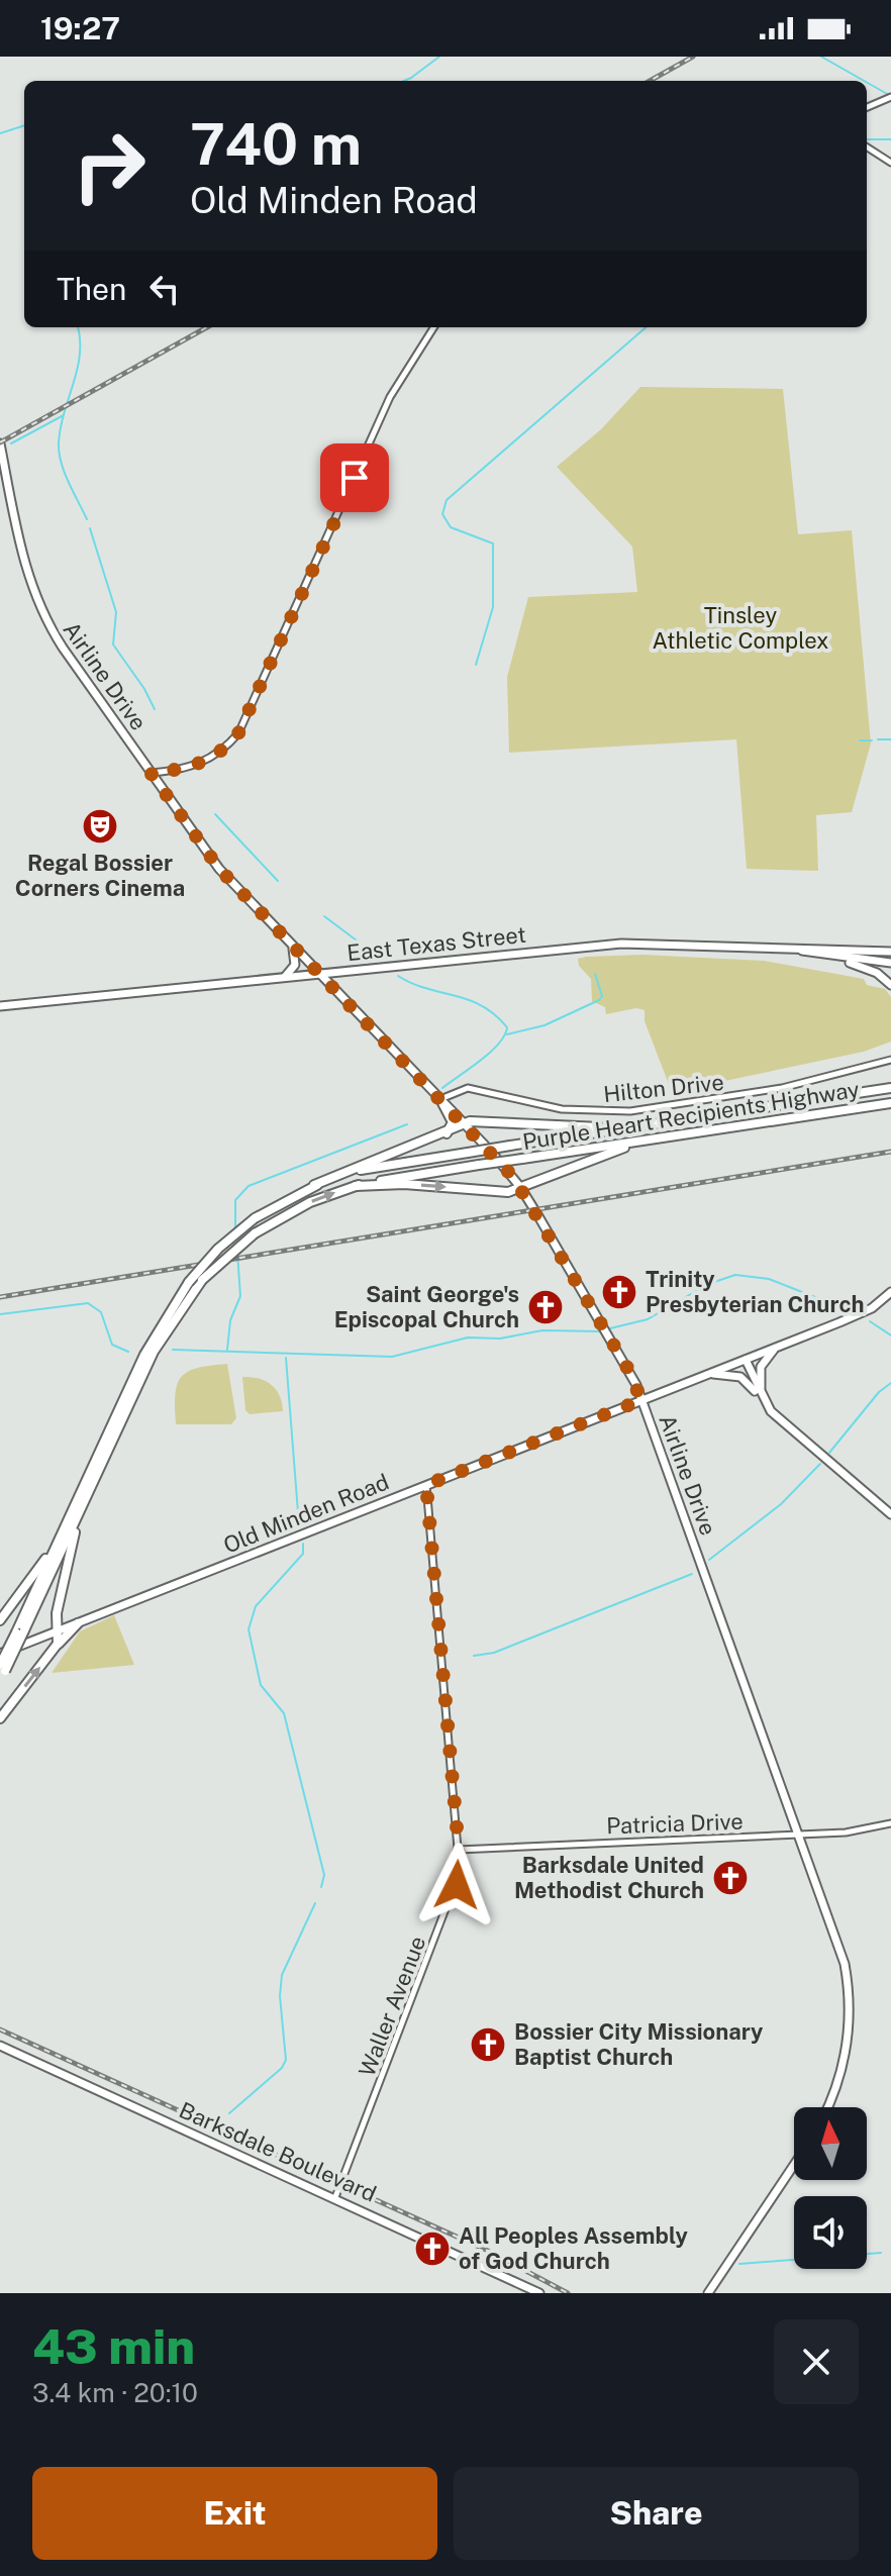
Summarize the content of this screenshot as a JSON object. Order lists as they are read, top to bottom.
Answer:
{
  "streets": {
    "highway": ["Purple Heart Recipients Highway"],
    "main road": [
      "Airline Drive",
      "East Texas Street",
      "Old Minden Road",
      "Barksdale Boulevard"
    ],
    "street": ["Hilton Drive", "Patricia Drive", "Waller Avenue"]
  },
  "crossings": [
    ["Airline Drive", "East Texas Street"],
    ["Airline Drive", "Hilton Drive"],
    ["Airline Drive", "Old Minden Road"],
    ["Airline Drive", "Patricia Drive"],
    ["Old Minden Road", "Waller Avenue"],
    ["Patricia Drive", "Waller Avenue"],
    ["Waller Avenue", "Barksdale Boulevard"]
  ],
  "parks": ["Tinsley Athletic Complex"],
  "places": {
    "theatre": ["Regal Bossier Corners Cinema"],
    "church": [
      "Trinity Presbyterian Church",
      "Saint George's Episcopal Church",
      "Barksdale United Methodist Church",
      "Bossier City Missionary Baptist Church",
      "All Peoples Assembly of God Church"
    ]
  },
  "north": "top",
  "page": {
    "status": "19:27",
    "turn": ["740 m", "Old Minden Road"],
    "then": "Then",
    "heading": ["43 min", "3.4 km · 20:10"],
    "buttons": ["Exit", "Share"]
  }
}
